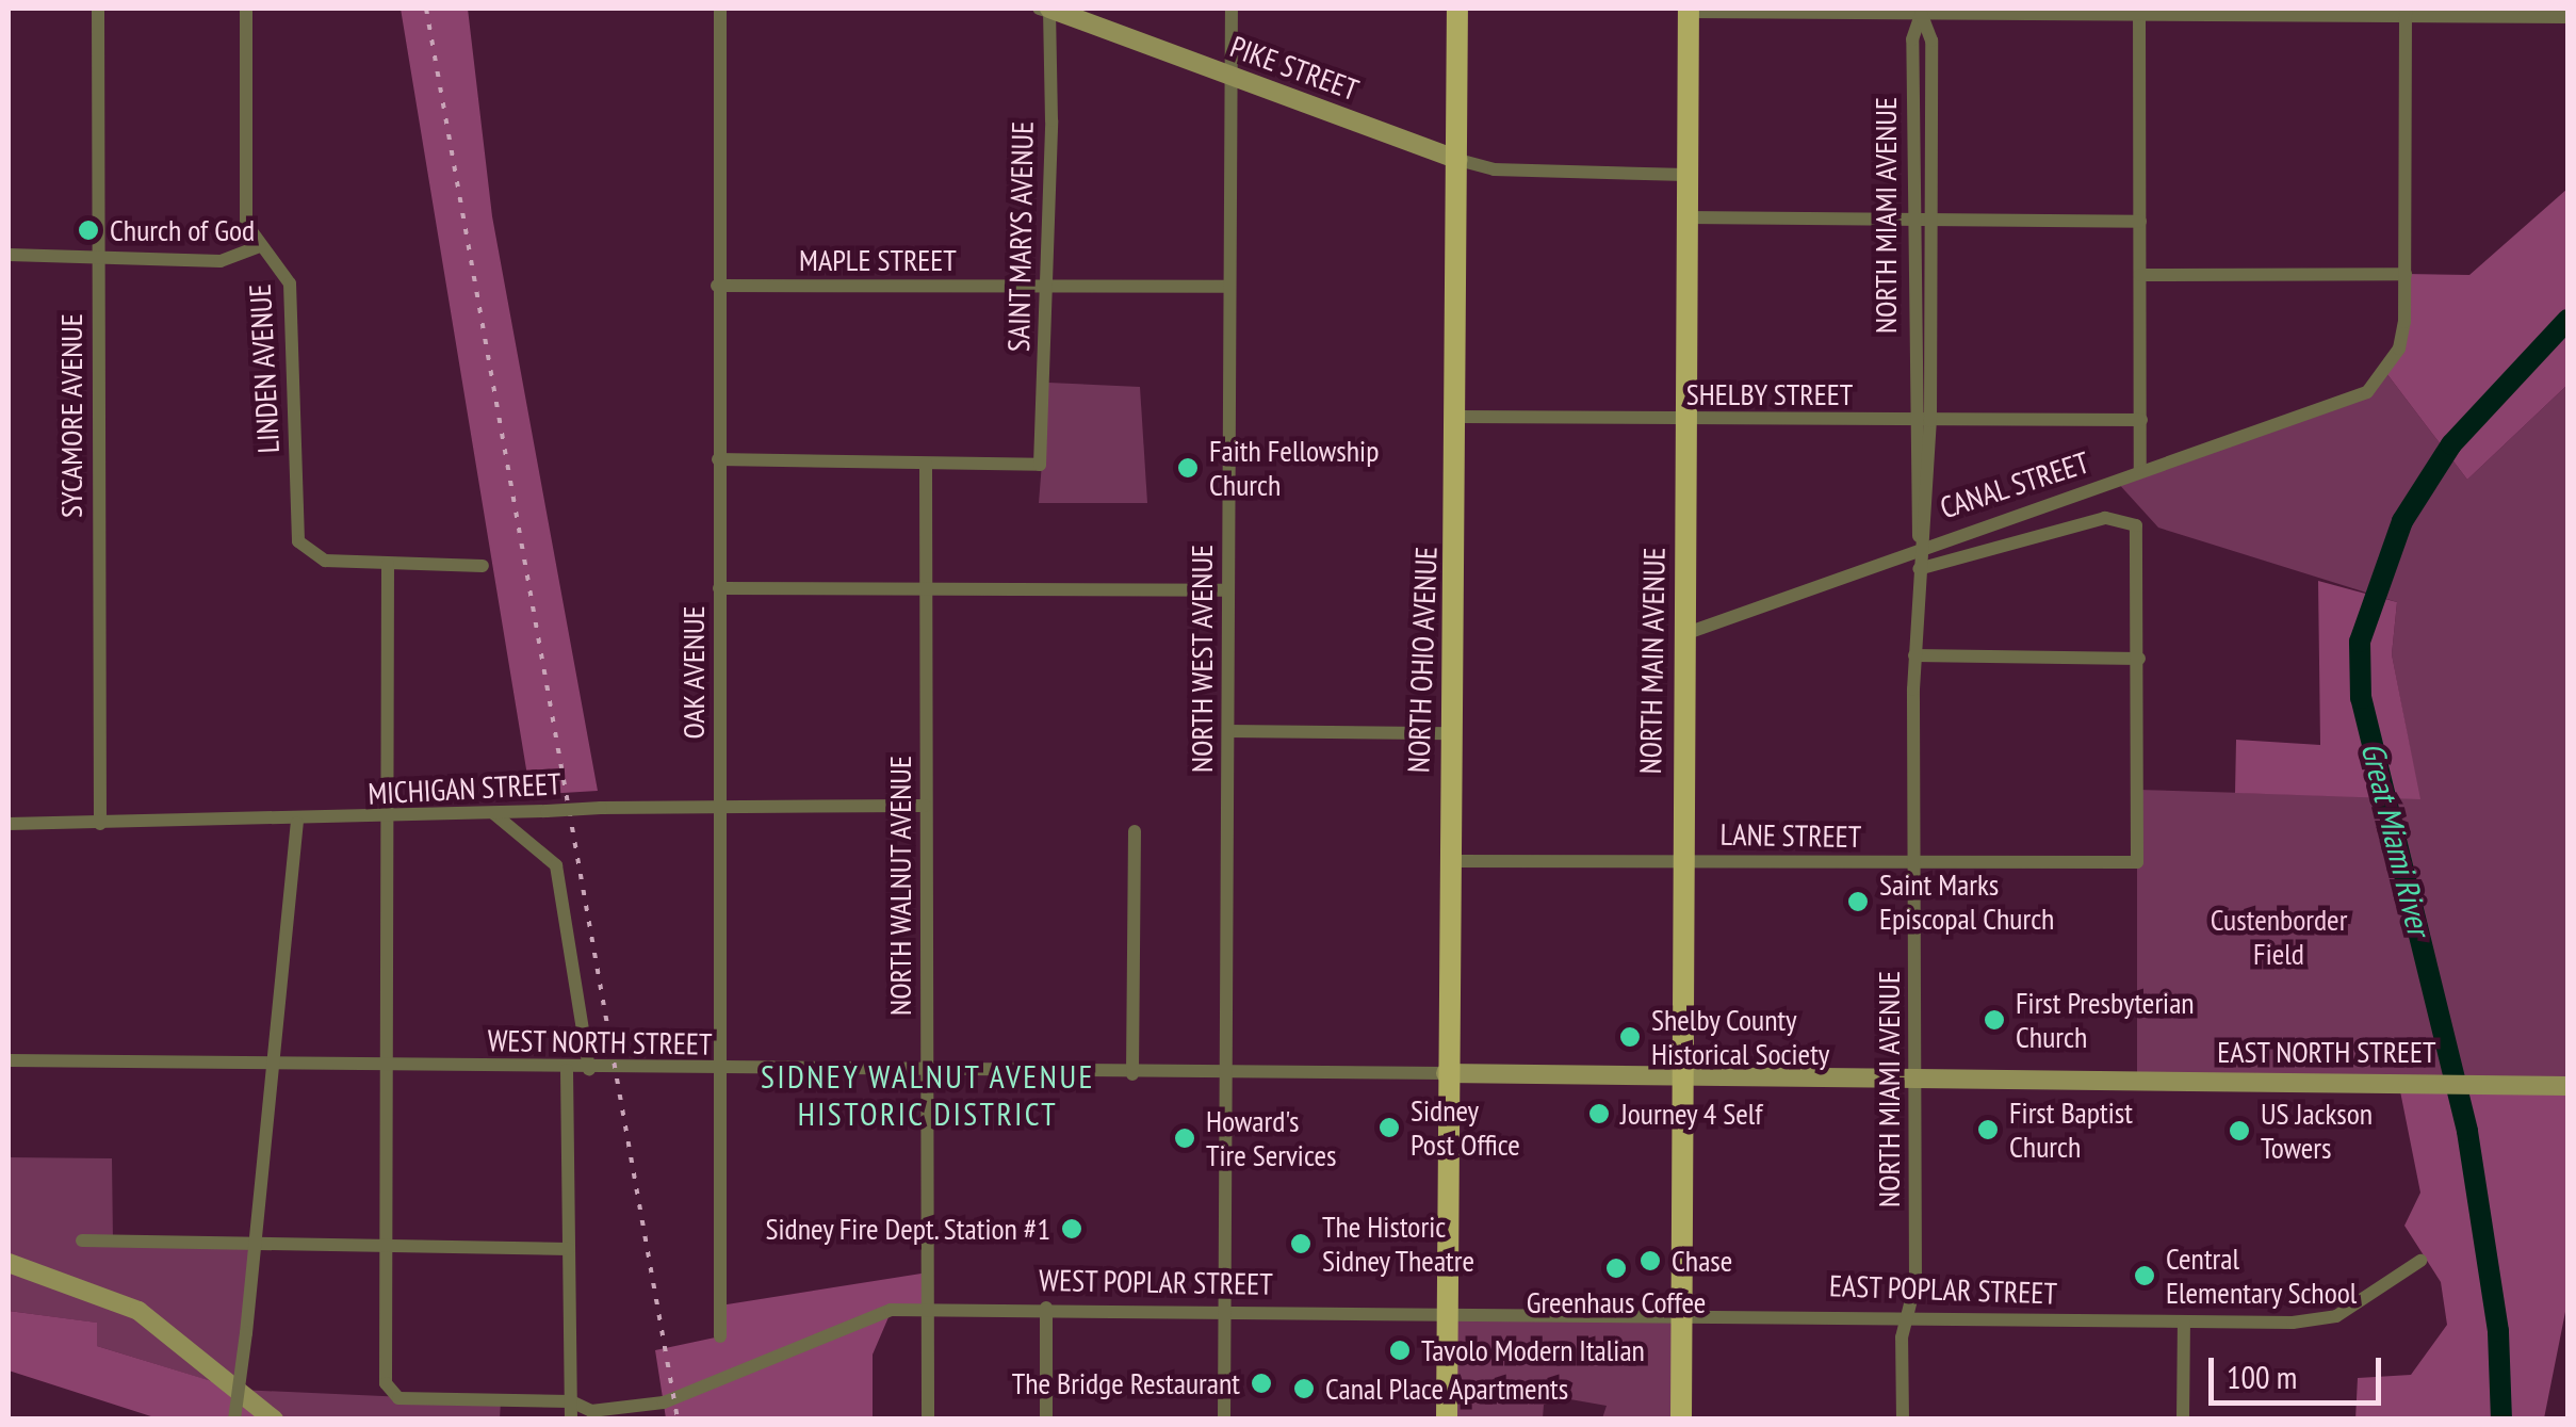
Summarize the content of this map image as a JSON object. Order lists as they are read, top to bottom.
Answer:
{
  "streets": {
    "main road": [
      "PIKE STREET",
      "NORTH OHIO AVENUE",
      "NORTH MAIN AVENUE",
      "EAST NORTH STREET"
    ],
    "street": [
      "NORTH MIAMI AVENUE",
      "SAINT MARYS AVENUE",
      "MAPLE STREET",
      "LINDEN AVENUE",
      "SHELBY STREET",
      "SYCAMORE AVENUE",
      "CANAL STREET",
      "NORTH WEST AVENUE",
      "OAK AVENUE",
      "MICHIGAN STREET",
      "LANE STREET",
      "NORTH WALNUT AVENUE",
      "WEST NORTH STREET",
      "WEST POPLAR STREET",
      "EAST POPLAR STREET"
    ]
  },
  "crossings": [
    ["PIKE STREET", "SAINT MARYS AVENUE"],
    ["PIKE STREET", "NORTH WEST AVENUE"],
    ["PIKE STREET", "NORTH OHIO AVENUE"],
    ["NORTH MIAMI AVENUE", "SHELBY STREET"],
    ["NORTH MIAMI AVENUE", "CANAL STREET"],
    ["NORTH MIAMI AVENUE", "LANE STREET"],
    ["NORTH MIAMI AVENUE", "EAST NORTH STREET"],
    ["NORTH MIAMI AVENUE", "EAST POPLAR STREET"],
    ["SAINT MARYS AVENUE", "MAPLE STREET"],
    ["SAINT MARYS AVENUE", "NORTH WALNUT AVENUE"],
    ["MAPLE STREET", "NORTH WEST AVENUE"],
    ["MAPLE STREET", "OAK AVENUE"],
    ["SHELBY STREET", "NORTH OHIO AVENUE"],
    ["SHELBY STREET", "NORTH MAIN AVENUE"],
    ["SYCAMORE AVENUE", "MICHIGAN STREET"],
    ["CANAL STREET", "NORTH MAIN AVENUE"],
    ["NORTH WEST AVENUE", "WEST NORTH STREET"],
    ["NORTH WEST AVENUE", "WEST POPLAR STREET"],
    ["NORTH OHIO AVENUE", "LANE STREET"],
    ["NORTH OHIO AVENUE", "WEST NORTH STREET"],
    ["NORTH OHIO AVENUE", "EAST NORTH STREET"],
    ["NORTH OHIO AVENUE", "WEST POPLAR STREET"],
    ["NORTH OHIO AVENUE", "EAST POPLAR STREET"],
    ["NORTH MAIN AVENUE", "LANE STREET"],
    ["NORTH MAIN AVENUE", "EAST NORTH STREET"],
    ["NORTH MAIN AVENUE", "EAST POPLAR STREET"],
    ["OAK AVENUE", "MICHIGAN STREET"],
    ["OAK AVENUE", "WEST NORTH STREET"],
    ["MICHIGAN STREET", "NORTH WALNUT AVENUE"],
    ["NORTH WALNUT AVENUE", "WEST NORTH STREET"],
    ["NORTH WALNUT AVENUE", "WEST POPLAR STREET"],
    ["WEST NORTH STREET", "EAST NORTH STREET"],
    ["WEST POPLAR STREET", "EAST POPLAR STREET"]
  ],
  "districts": ["SIDNEY WALNUT AVENUE HISTORIC DISTRICT"],
  "water": ["Great Miami River"],
  "parks": ["Custenborder Field"],
  "places": [
    "Church of God",
    "Faith Fellowship Church",
    "Saint Marks Episcopal Church",
    "First Presbyterian Church",
    "Shelby County Historical Society",
    "Journey 4 Self",
    "Sidney Post Office",
    "First Baptist Church",
    "US Jackson Towers",
    "Howard's Tire Services",
    "Sidney Fire Dept. Station #1",
    "The Historic Sidney Theatre",
    "Chase",
    "Greenhaus Coffee",
    "Central Elementary School",
    "Tavolo Modern Italian",
    "The Bridge Restaurant",
    "Canal Place Apartments"
  ],
  "scale_bar": "100 m"
}
